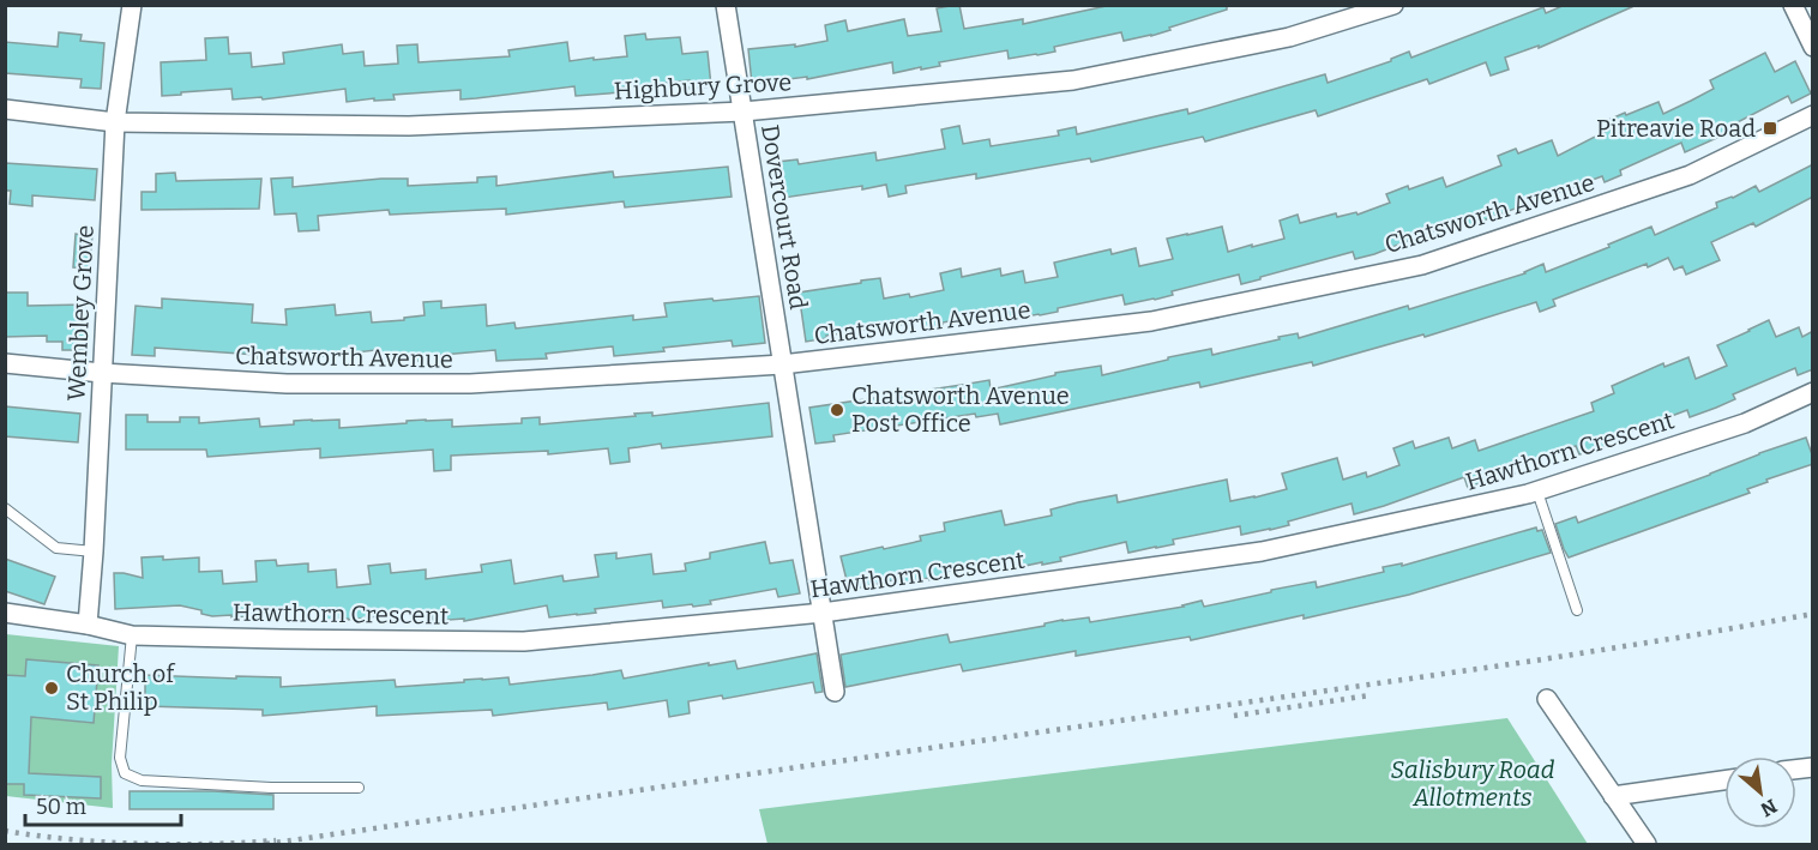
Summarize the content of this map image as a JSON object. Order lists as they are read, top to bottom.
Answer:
{
  "streets": {
    "street": [
      "Highbury Grove",
      "Chatsworth Avenue",
      "Dovercourt Road",
      "Wembley Grove",
      "Hawthorn Crescent"
    ]
  },
  "crossings": [
    ["Highbury Grove", "Dovercourt Road"],
    ["Highbury Grove", "Wembley Grove"],
    ["Chatsworth Avenue", "Dovercourt Road"],
    ["Chatsworth Avenue", "Wembley Grove"],
    ["Dovercourt Road", "Hawthorn Crescent"],
    ["Wembley Grove", "Hawthorn Crescent"]
  ],
  "parks": ["Salisbury Road Allotments"],
  "places": {
    "transit": ["Pitreavie Road"],
    "other": ["Chatsworth Avenue Post Office", "Church of St Philip"]
  },
  "scale_bar": "50 m",
  "north": "bottom right"
}
